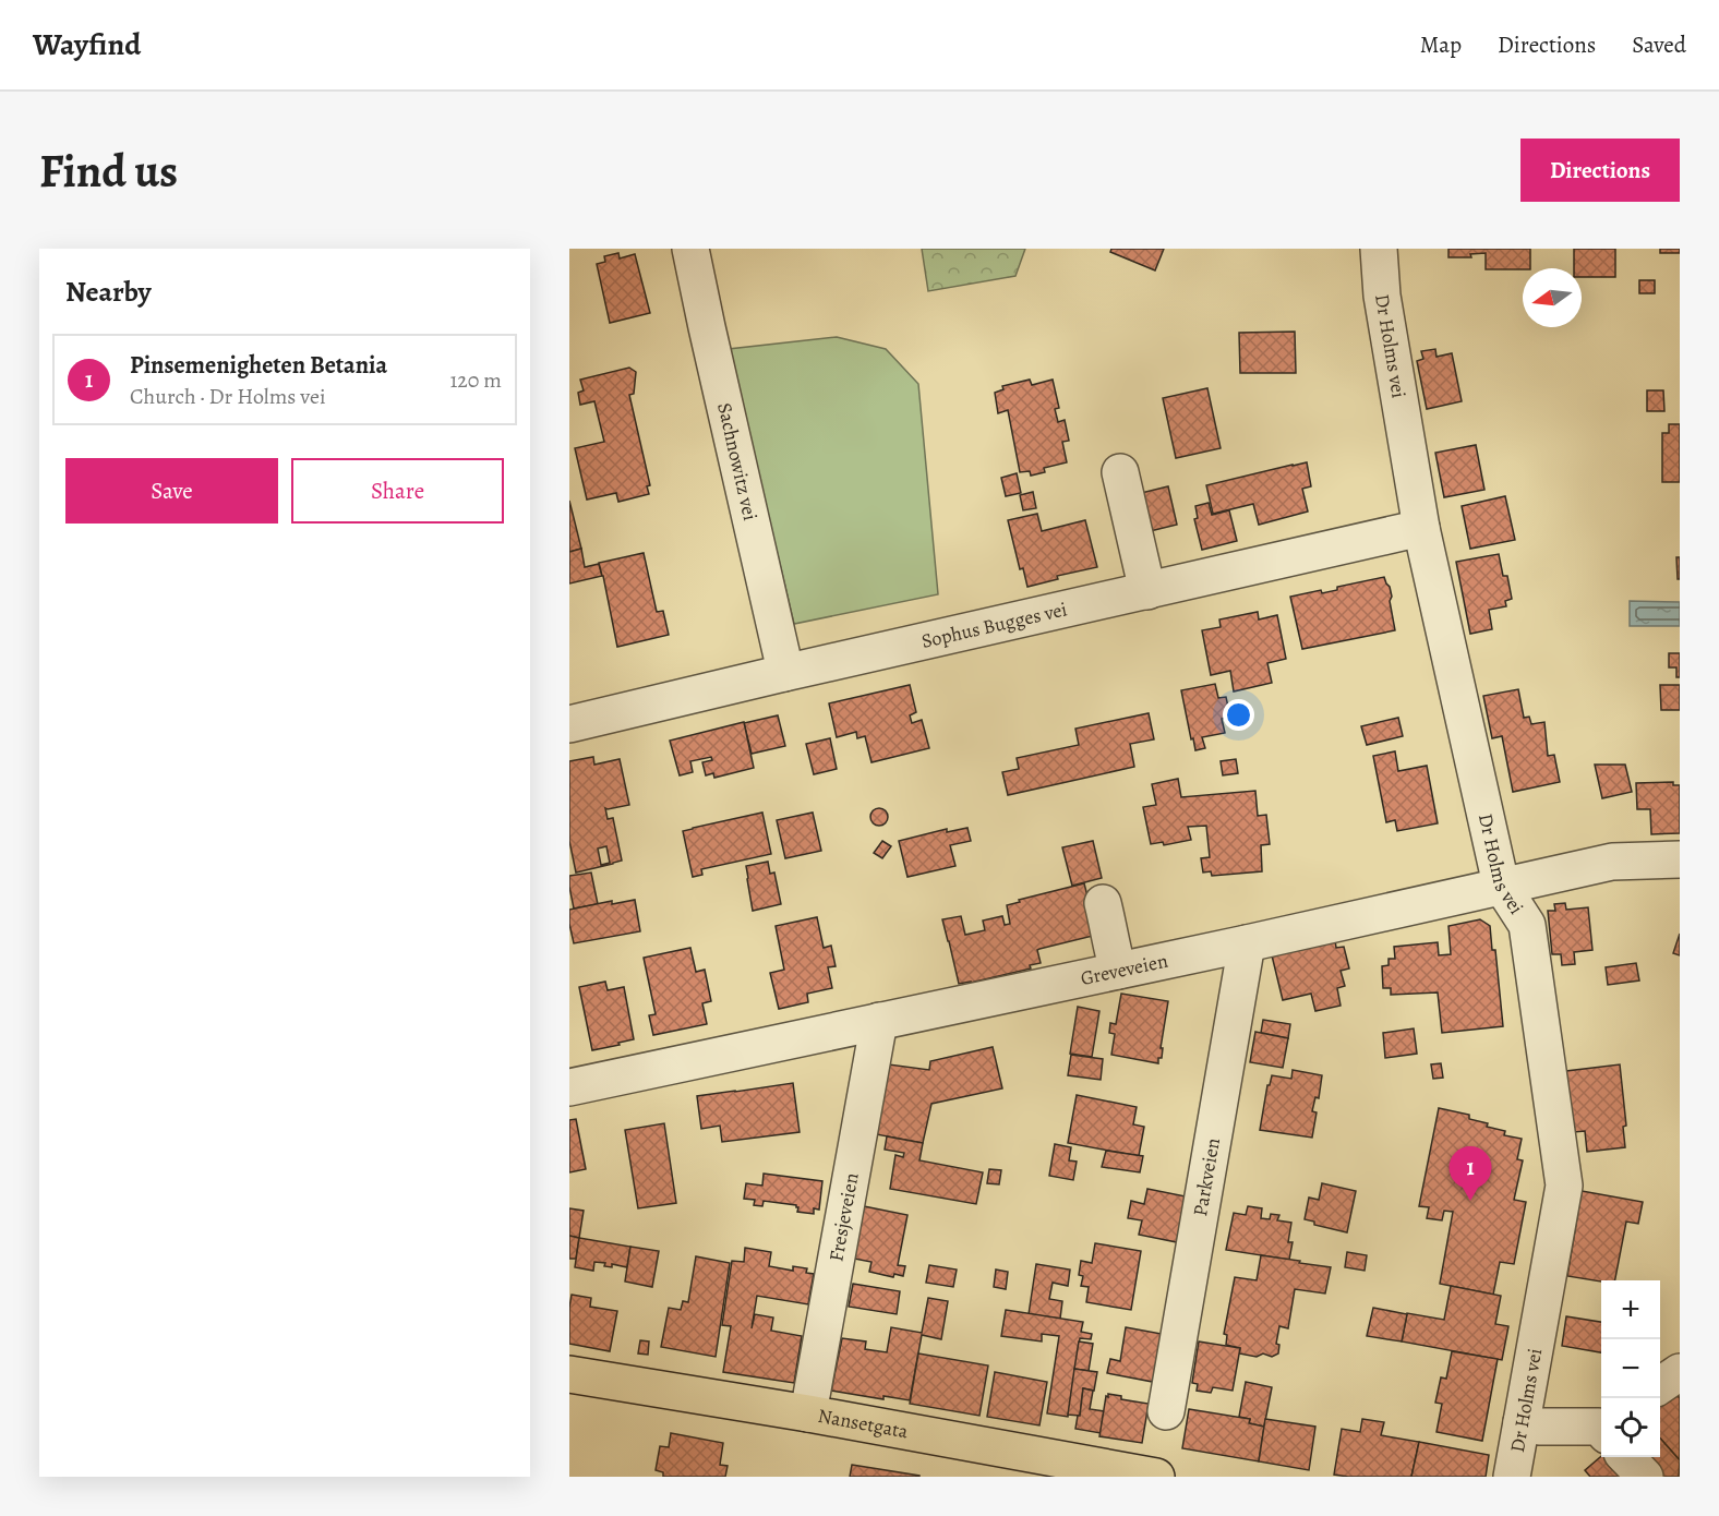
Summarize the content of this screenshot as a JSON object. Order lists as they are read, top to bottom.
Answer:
{
  "streets": {
    "main road": ["Nansetgata"],
    "street": [
      "Dr Holms vei",
      "Sachnowitz vei",
      "Sophus Bugges vei",
      "Greveveien",
      "Parkveien",
      "Fresjeveien"
    ]
  },
  "crossings": [
    ["Dr Holms vei", "Sophus Bugges vei"],
    ["Dr Holms vei", "Greveveien"],
    ["Sachnowitz vei", "Sophus Bugges vei"],
    ["Greveveien", "Parkveien"],
    ["Greveveien", "Fresjeveien"],
    ["Fresjeveien", "Nansetgata"]
  ],
  "north": "left",
  "page": {
    "header": "Wayfind",
    "nav": ["Map", "Directions", "Saved"],
    "buttons": [
      "Directions",
      ["Save", "Share"]
    ],
    "title": "Find us",
    "heading": "Nearby",
    "list": [
      {
        "mark": "1",
        "name": "Pinsemenigheten Betania",
        "note": "Church · Dr Holms vei",
        "value": "120 m"
      }
    ],
    "pins": "1",
    "map_buttons": ["+", "−"]
  }
}
